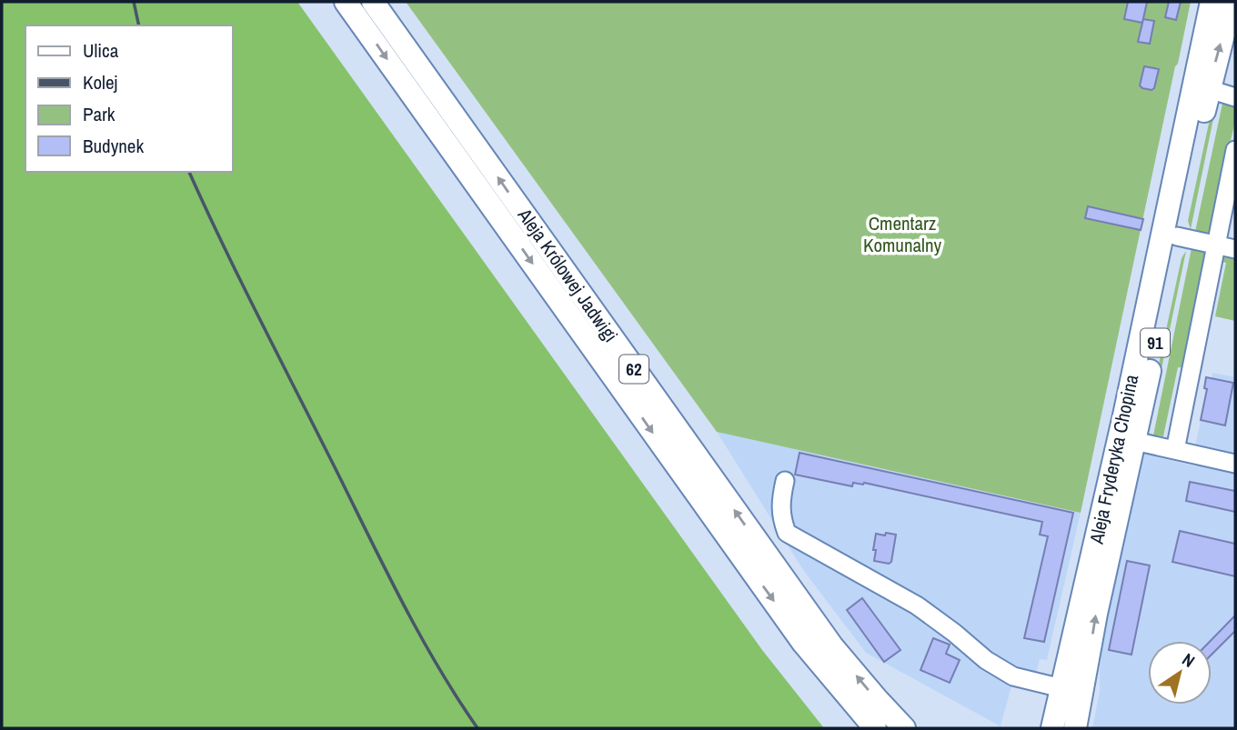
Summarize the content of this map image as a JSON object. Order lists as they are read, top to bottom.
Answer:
{
  "streets": {
    "main road": [
      "Aleja Królowej Jadwigi",
      "91",
      "62",
      "Aleja Fryderyka Chopina"
    ]
  },
  "parks": ["Cmentarz Komunalny"],
  "legend": [
    "Ulica",
    "Kolej",
    "Park",
    "Budynek"
  ],
  "north": "top right"
}
